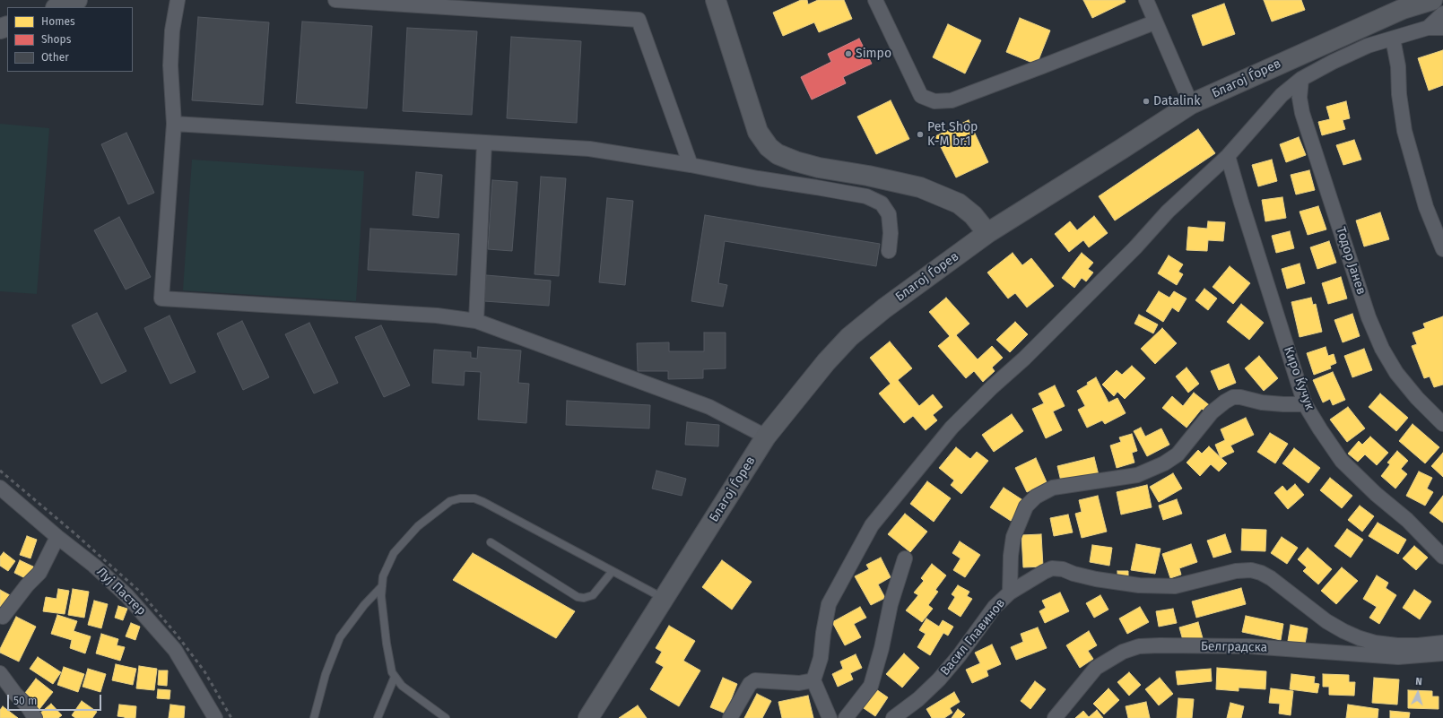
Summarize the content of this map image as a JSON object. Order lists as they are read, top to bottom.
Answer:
{
  "streets": {
    "main road": ["Благој Ѓорев"],
    "street": [
      "Тодор Јанев",
      "Киро Ќучук",
      "Луј Пастер",
      "Васил Главинов",
      "Белградска"
    ]
  },
  "crossings": [
    ["Благој Ѓорев", "Тодор Јанев"],
    ["Благој Ѓорев", "Киро Ќучук"]
  ],
  "places": ["Simpo", "Datalink", "Pet Shop K-M br.1"],
  "legend": ["Homes", "Shops", "Other"],
  "scale_bar": "50 m",
  "north": "top"
}
